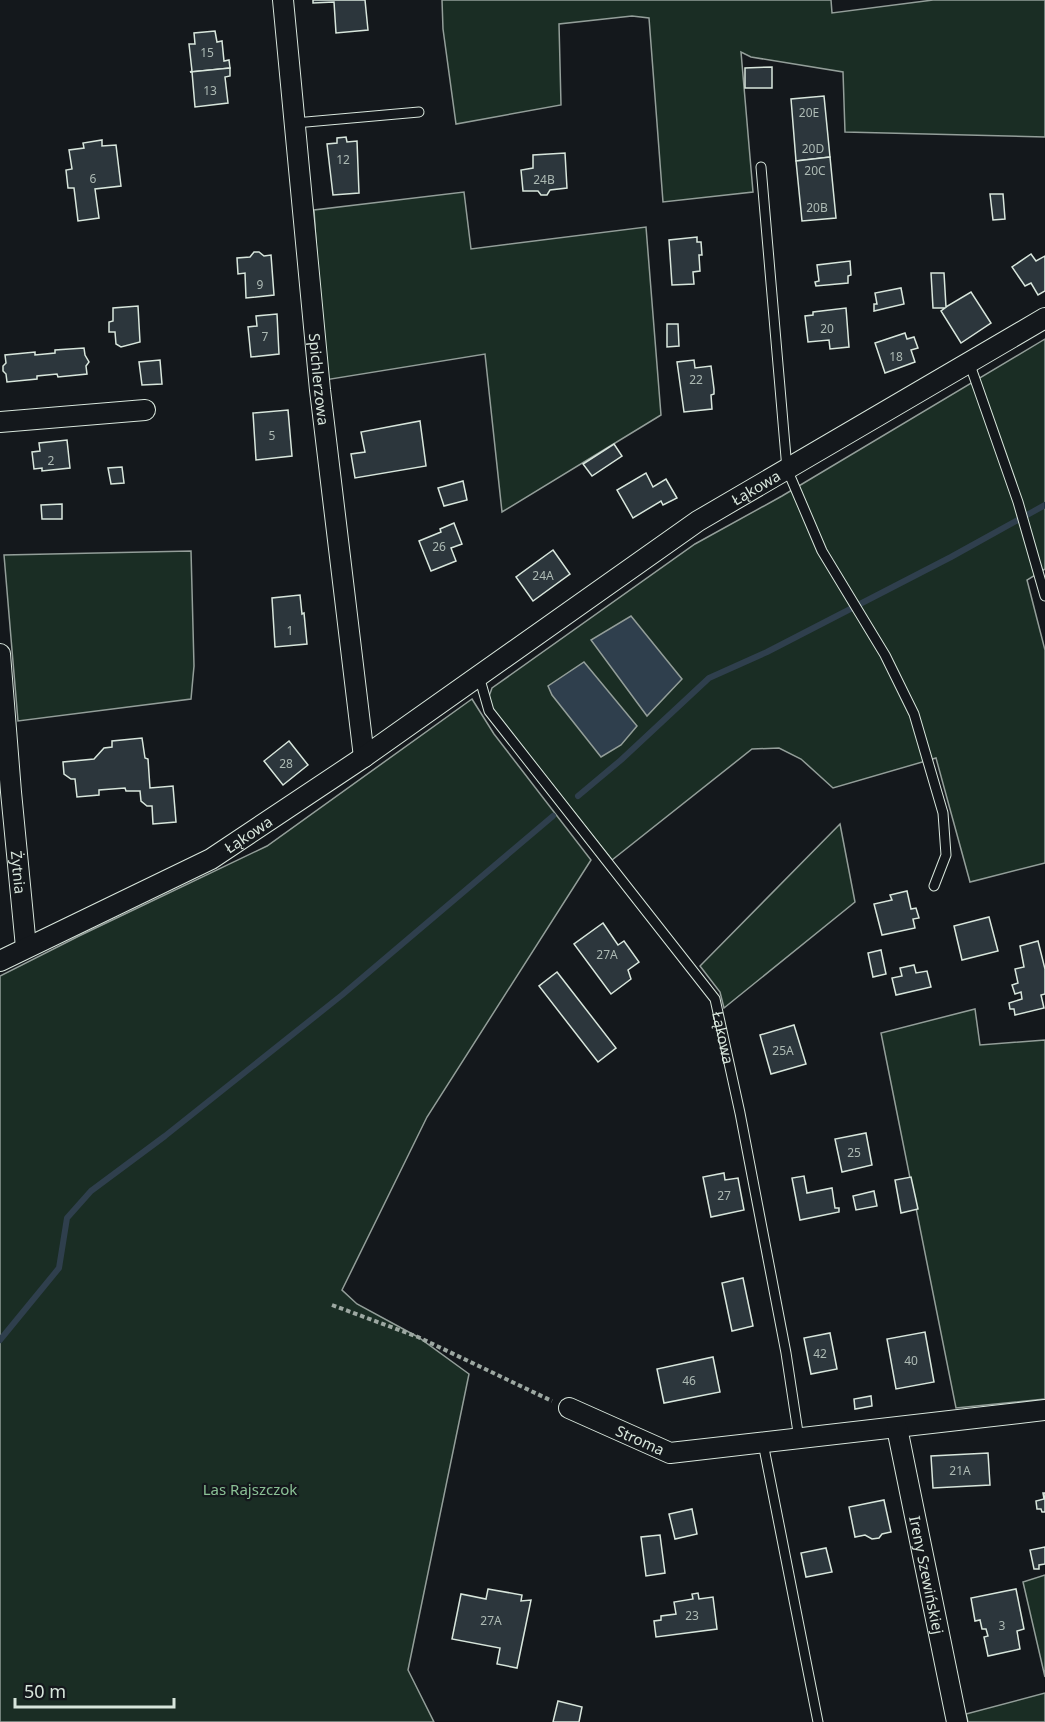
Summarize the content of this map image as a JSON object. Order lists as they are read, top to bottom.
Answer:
{
  "streets": {
    "street": [
      "Spichlerzowa",
      "Łąkowa",
      "Żytnia",
      "Stroma",
      "Ireny Szewińskiej"
    ]
  },
  "crossings": [
    ["Spichlerzowa", "Łąkowa"],
    ["Łąkowa", "Żytnia"],
    ["Łąkowa", "Stroma"],
    ["Stroma", "Ireny Szewińskiej"]
  ],
  "parks": ["Las Rajszczok"],
  "house_numbers": [
    "15",
    "13",
    "20E",
    "20D",
    "12",
    "20C",
    "6",
    "24B",
    "20B",
    "9",
    "20",
    "7",
    "18",
    "22",
    "5",
    "2",
    "26",
    "24A",
    "1",
    "28",
    "27A",
    "25A",
    "25",
    "27",
    "42",
    "40",
    "46",
    "21A",
    "23",
    "27A",
    "3"
  ],
  "scale_bar": "50 m"
}
